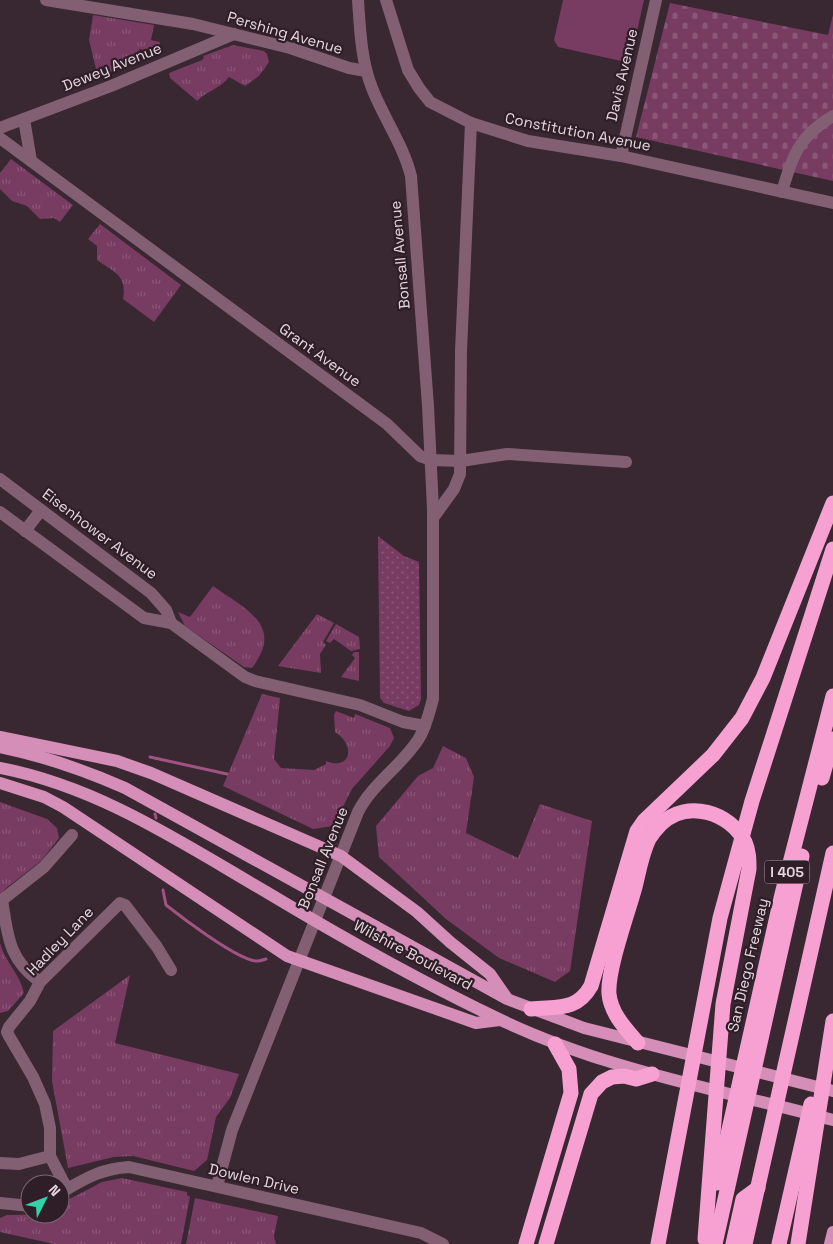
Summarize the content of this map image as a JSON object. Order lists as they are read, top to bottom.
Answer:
{
  "streets": {
    "highway": ["I 405", "San Diego Freeway"],
    "main road": ["Wilshire Boulevard"],
    "street": [
      "Pershing Avenue",
      "Dewey Avenue",
      "Davis Avenue",
      "Constitution Avenue",
      "Bonsall Avenue",
      "Grant Avenue",
      "Eisenhower Avenue",
      "Hadley Lane",
      "Dowlen Drive"
    ]
  },
  "crossings": [
    ["Pershing Avenue", "Dewey Avenue"],
    ["Pershing Avenue", "Bonsall Avenue"],
    ["Davis Avenue", "Constitution Avenue"],
    ["Bonsall Avenue", "Grant Avenue"],
    ["Bonsall Avenue", "Eisenhower Avenue"],
    ["Bonsall Avenue", "Dowlen Drive"]
  ],
  "north": "top right"
}
